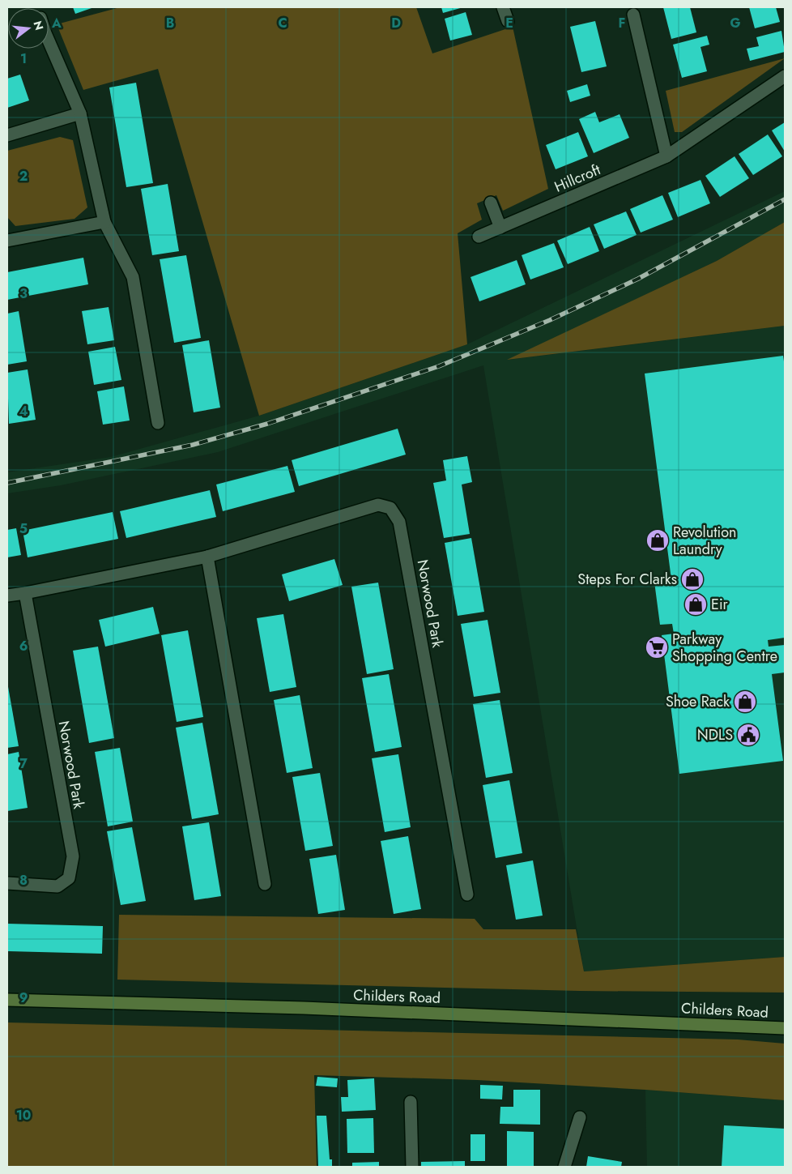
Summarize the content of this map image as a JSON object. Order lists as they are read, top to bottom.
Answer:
{
  "streets": {
    "main road": ["Childers Road"],
    "street": ["Hillcroft", "Norwood Park"]
  },
  "places": {
    "shop": [
      "Revolution Laundry",
      "Steps For Clarks",
      "Eir",
      "Shoe Rack"
    ],
    "supermarket": ["Parkway Shopping Centre"],
    "public building": ["NDLS"]
  },
  "north": "right",
  "grid": {
    "columns": [
      "A",
      "B",
      "C",
      "D",
      "E",
      "F",
      "G"
    ],
    "rows": [
      "1",
      "2",
      "3",
      "4",
      "5",
      "6",
      "7",
      "8",
      "9",
      "10"
    ]
  }
}
